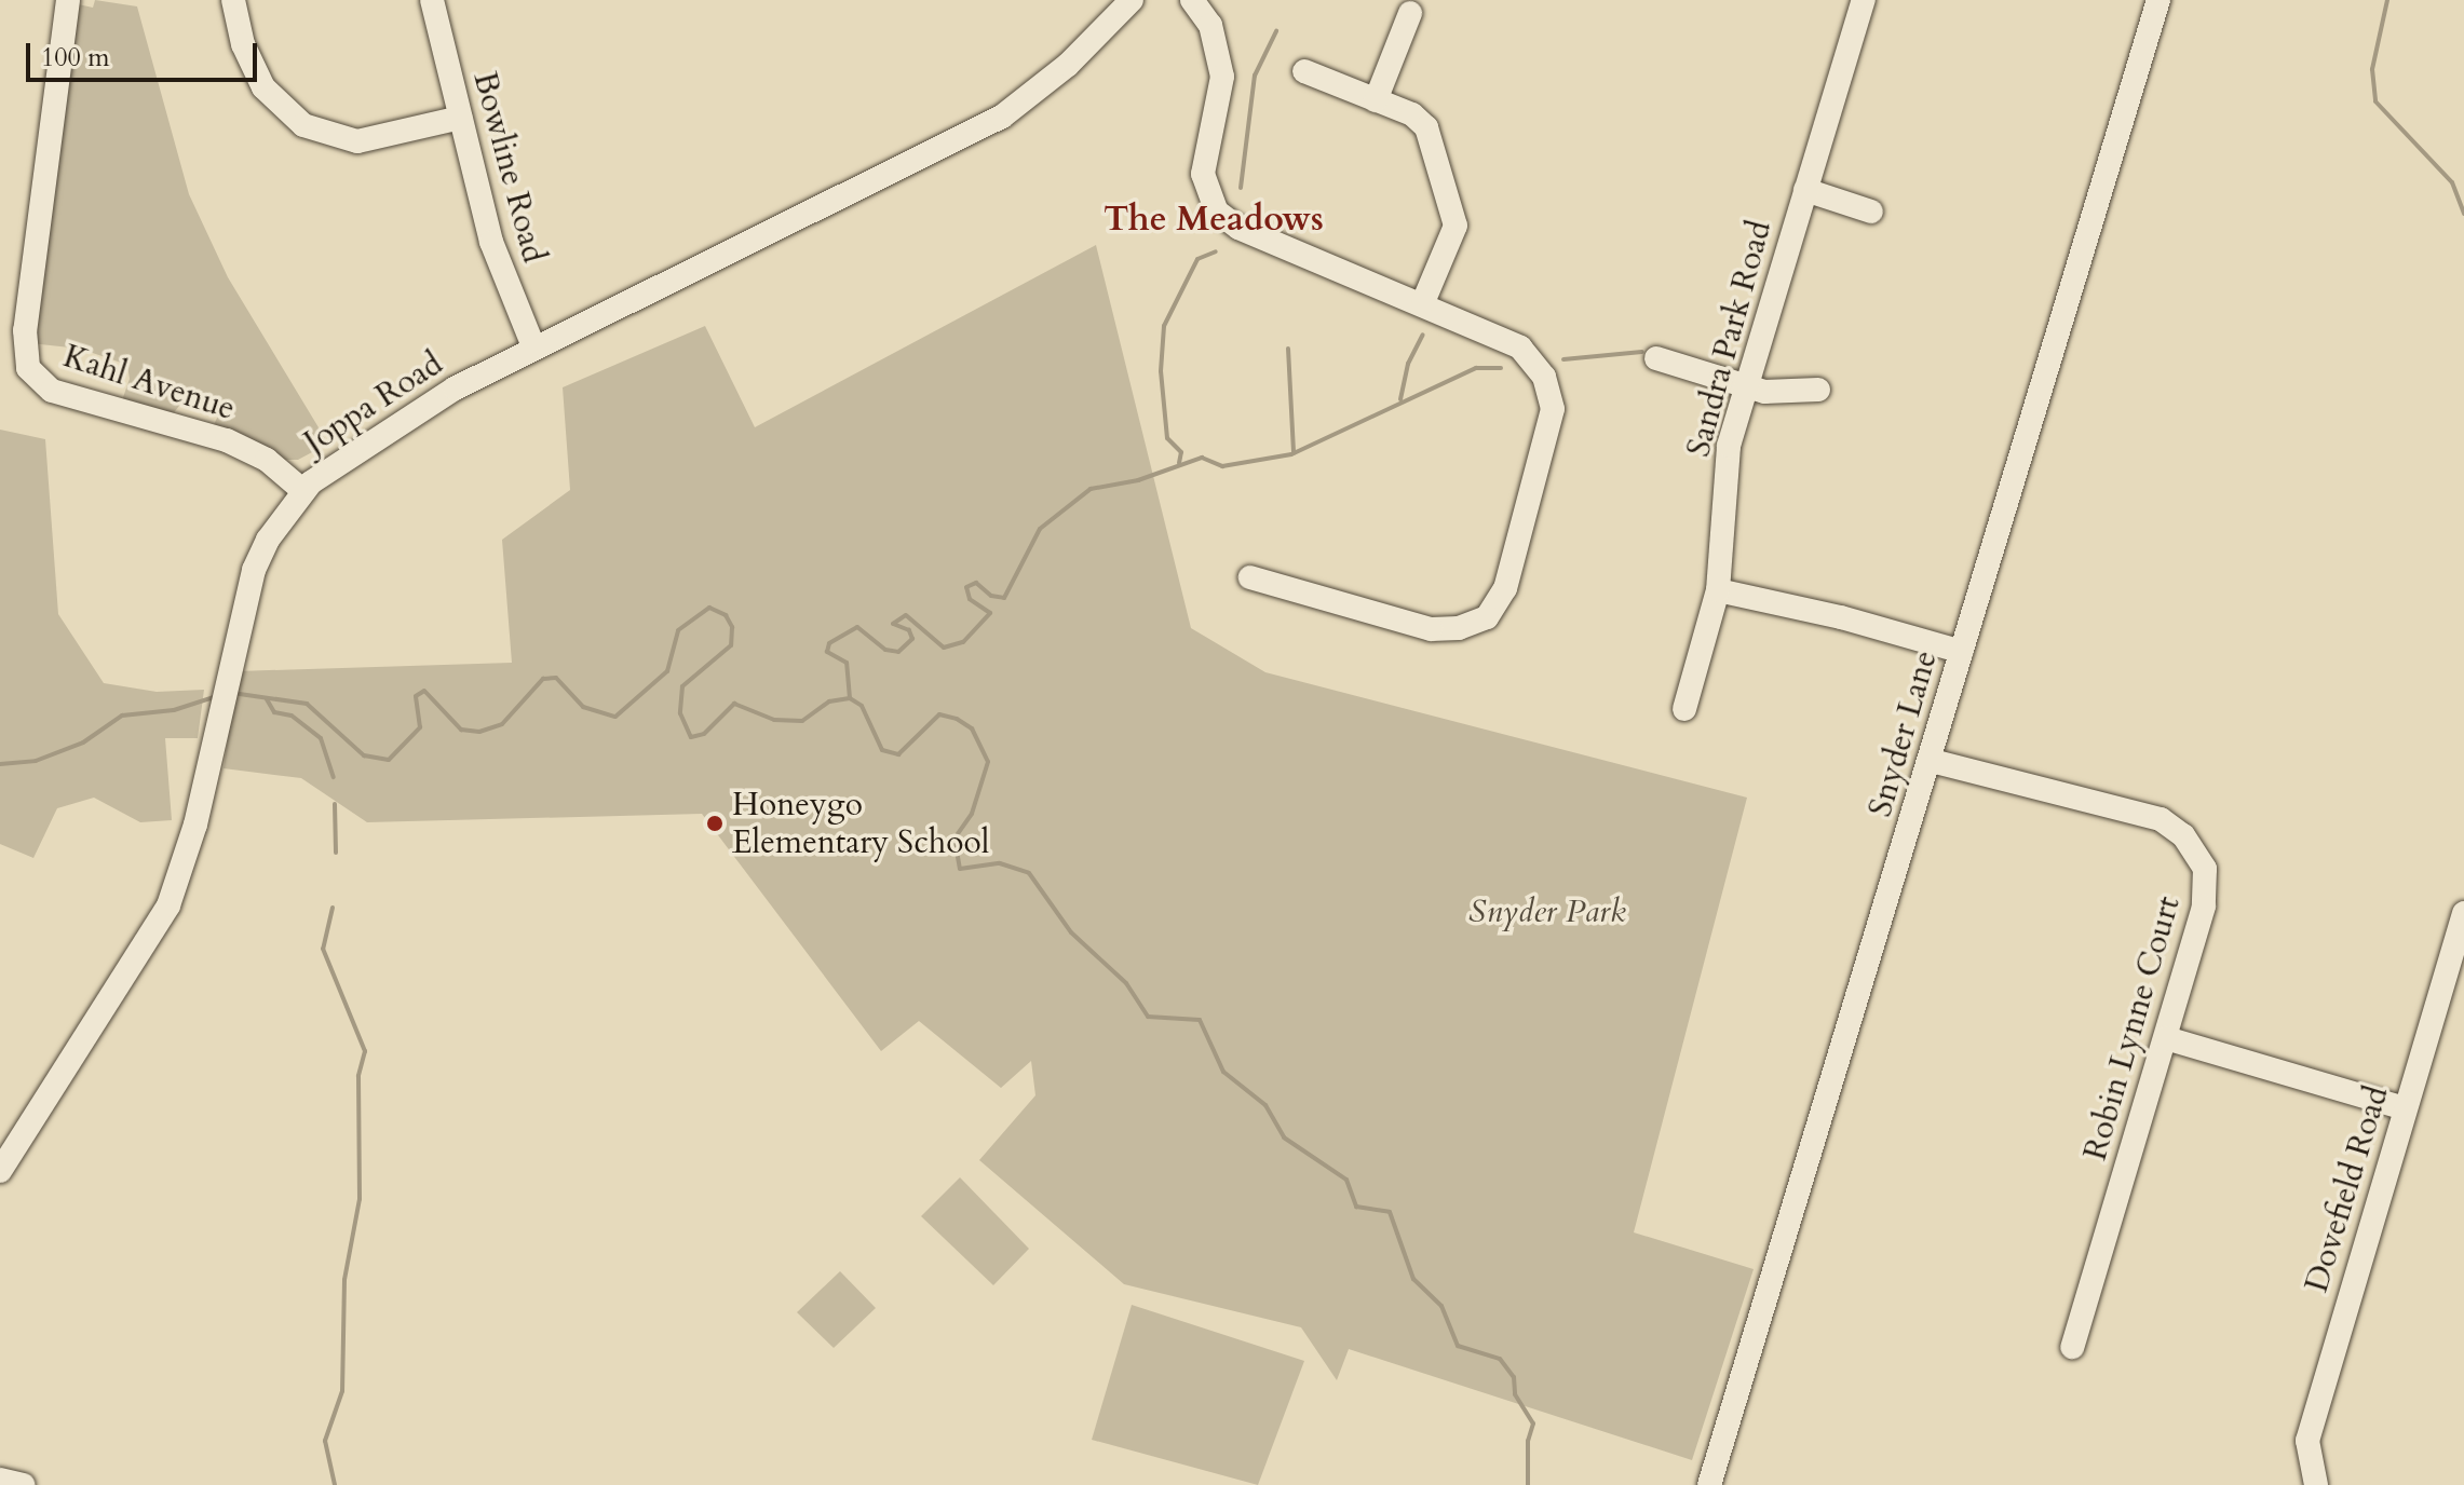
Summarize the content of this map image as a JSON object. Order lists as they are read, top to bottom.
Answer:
{
  "streets": {
    "street": [
      "Bowline Road",
      "Sandra Park Road",
      "Kahl Avenue",
      "Joppa Road",
      "Snyder Lane",
      "Robin Lynne Court",
      "Dovefield Road"
    ]
  },
  "crossings": [
    ["Bowline Road", "Joppa Road"],
    ["Kahl Avenue", "Joppa Road"],
    ["Snyder Lane", "Robin Lynne Court"]
  ],
  "districts": ["The Meadows"],
  "parks": ["Snyder Park"],
  "places": ["Honeygo Elementary School"],
  "scale_bar": "100 m"
}
